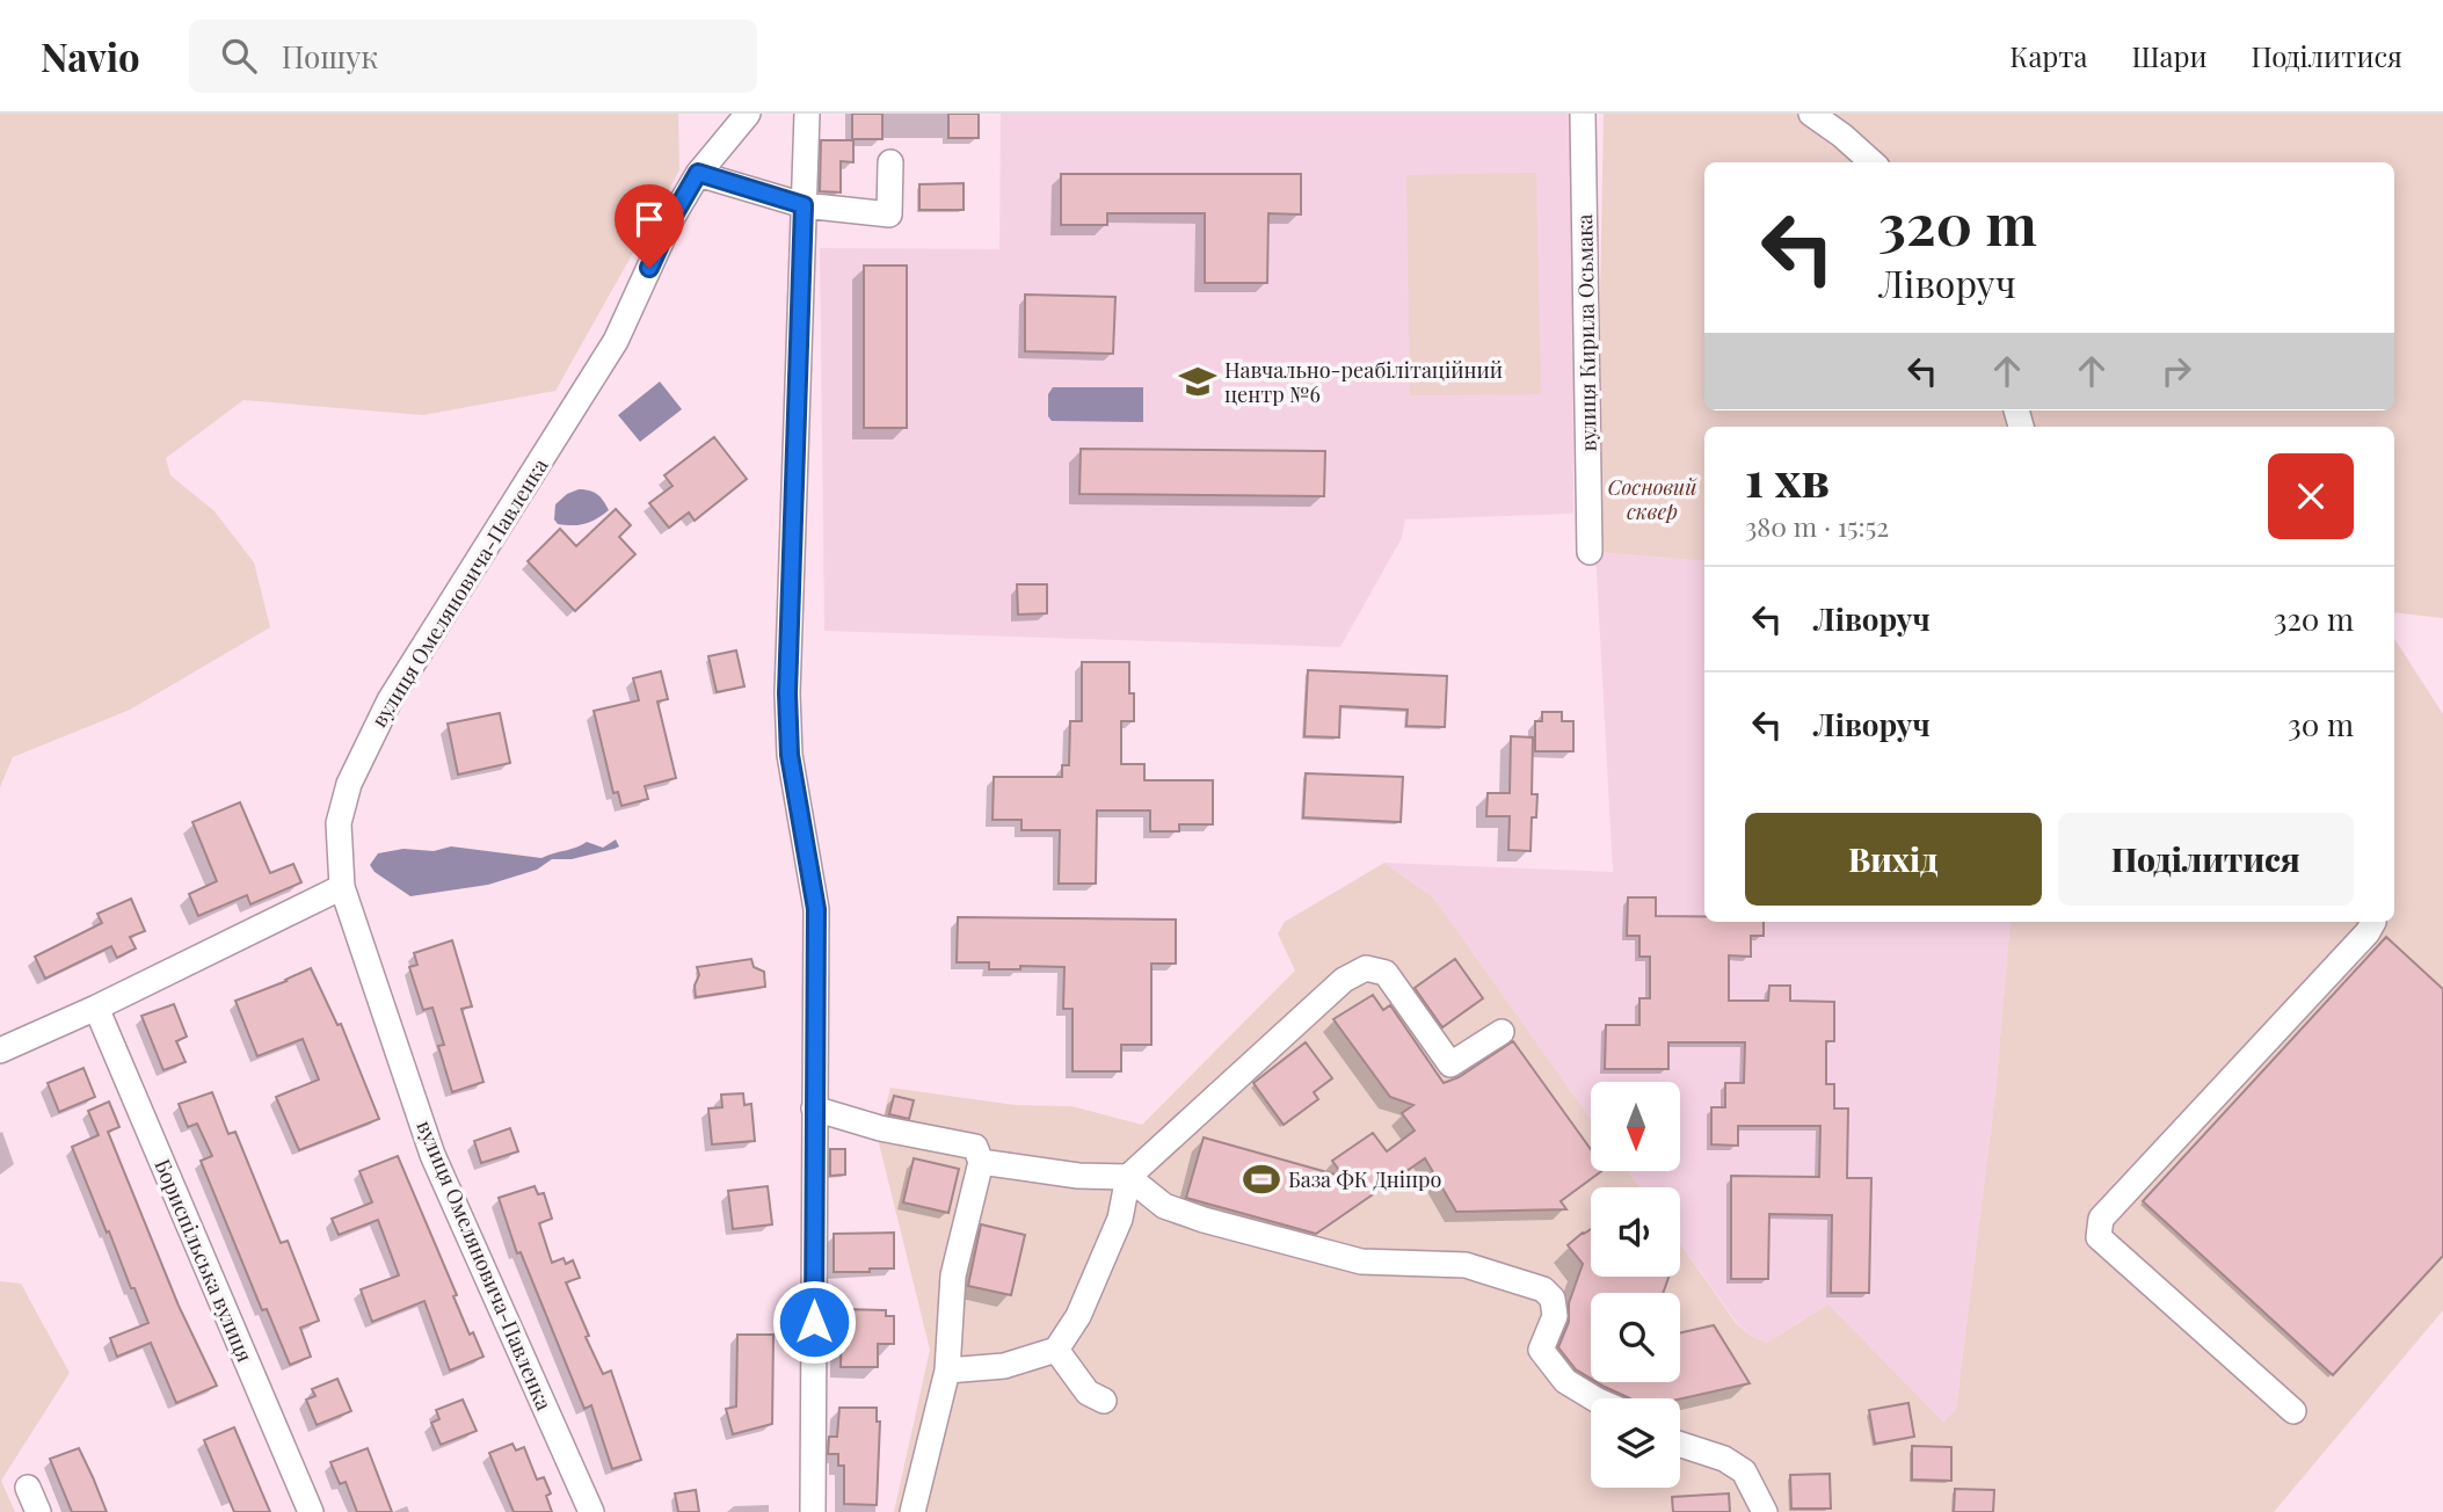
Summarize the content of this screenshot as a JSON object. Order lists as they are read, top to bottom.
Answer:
{
  "streets": {
    "street": ["вулиця Кирила Осьмака", "вулиця Омеляновича-Павленка", "Бориспільська вулиця"]
  },
  "parks": ["Сосновий сквер"],
  "places": {
    "school or university": ["Навчально-реабілітаційний центр №6"],
    "sports": ["База ФК Дніпро"]
  },
  "north": "bottom",
  "page": {
    "header": "Navio",
    "search": "Пошук",
    "nav": ["Карта", "Шари", "Поділитися"],
    "turn": ["320 m", "Ліворуч"],
    "heading": ["1 хв", "380 m · 15:52"],
    "list": [
      {
        "name": "Ліворуч",
        "value": "320 m"
      },
      {
        "name": "Ліворуч",
        "value": "30 m"
      }
    ],
    "buttons": ["Вихід", "Поділитися"]
  }
}
